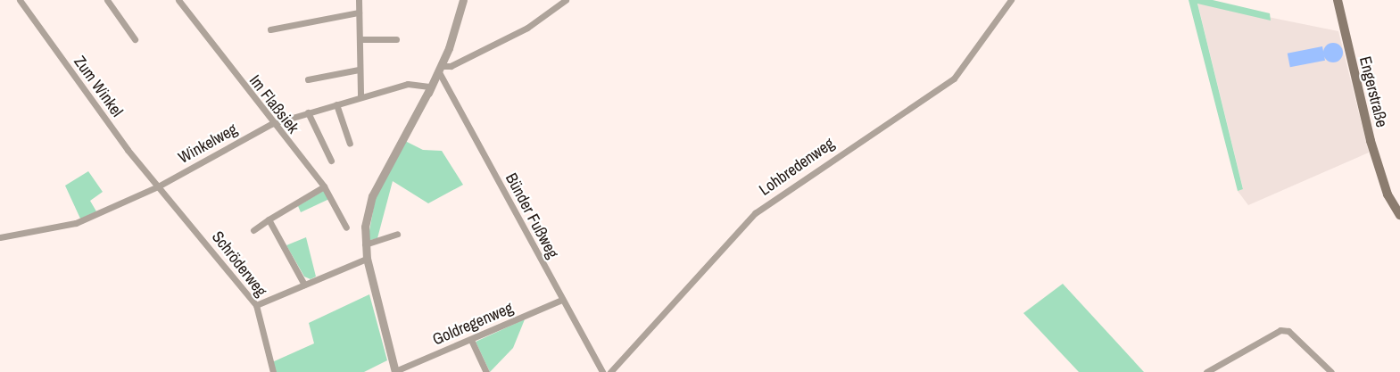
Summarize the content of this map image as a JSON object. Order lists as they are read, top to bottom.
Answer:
{
  "streets": {
    "main road": ["Engerstraße"],
    "street": [
      "Zum Winkel",
      "Im Flaßsiek",
      "Winkelweg",
      "Lohbredenweg",
      "Bünder Fußweg",
      "Schröderweg",
      "Goldregenweg"
    ]
  },
  "crossings": [
    ["Zum Winkel", "Winkelweg"],
    ["Zum Winkel", "Schröderweg"],
    ["Im Flaßsiek", "Winkelweg"],
    ["Winkelweg", "Schröderweg"],
    ["Bünder Fußweg", "Goldregenweg"]
  ]
}
